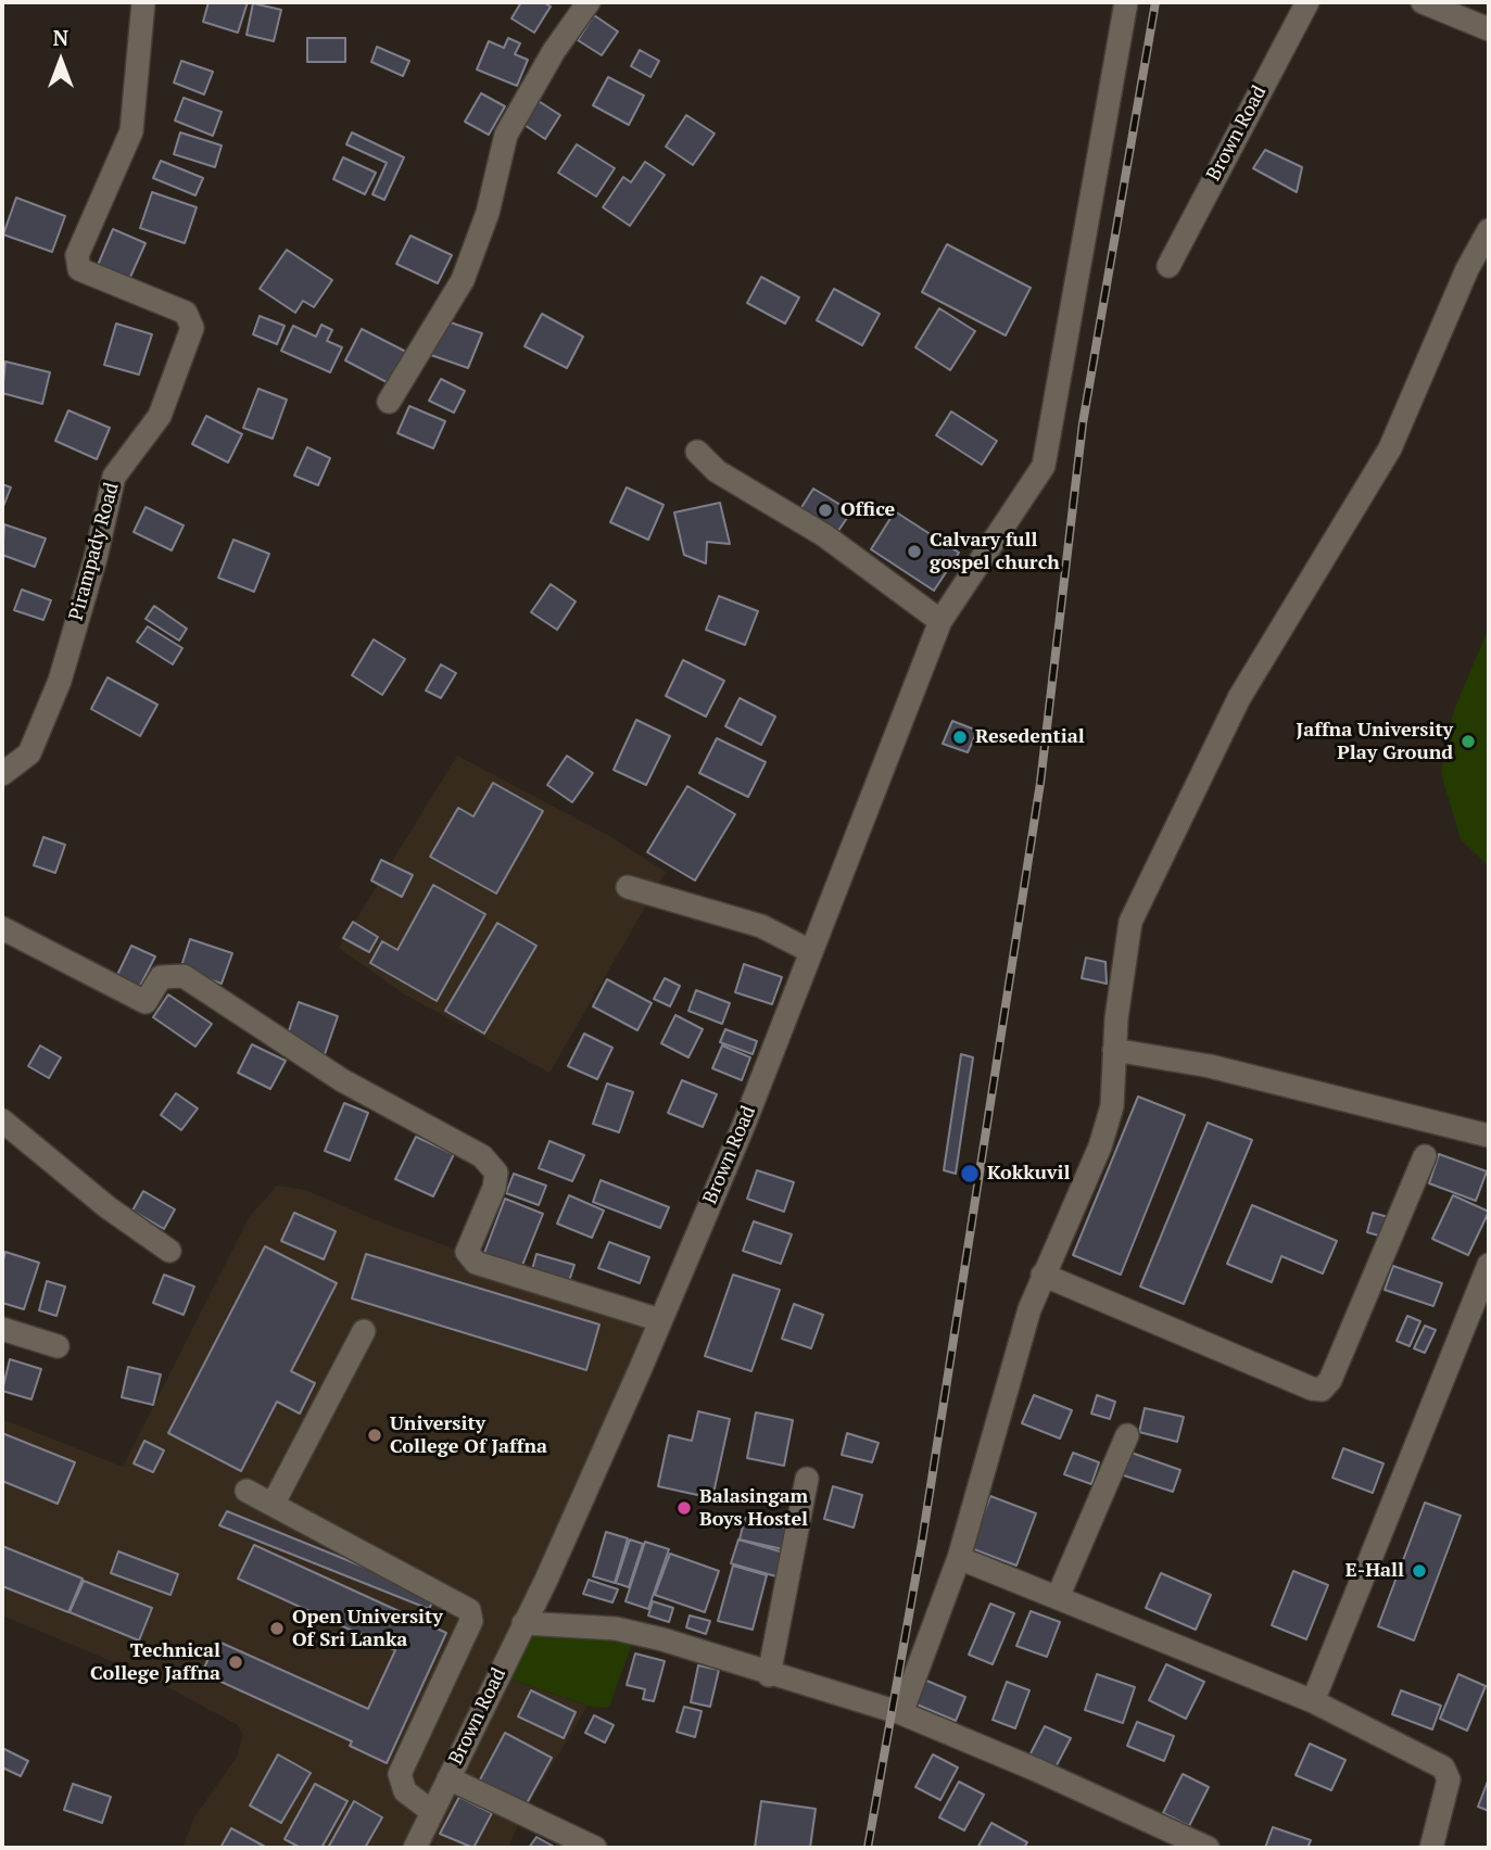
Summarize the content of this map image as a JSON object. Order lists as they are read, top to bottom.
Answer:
{
  "streets": {
    "street": ["Brown Road", "Pirampady Road"]
  },
  "places": [
    "Office",
    "Calvary full gospel church",
    "Resedential",
    "Jaffna University Play Ground",
    "Kokkuvil",
    "University College Of Jaffna",
    "Balasingam Boys Hostel",
    "E-Hall",
    "Open University Of Sri Lanka",
    "Technical College Jaffna"
  ],
  "north": "top"
}
